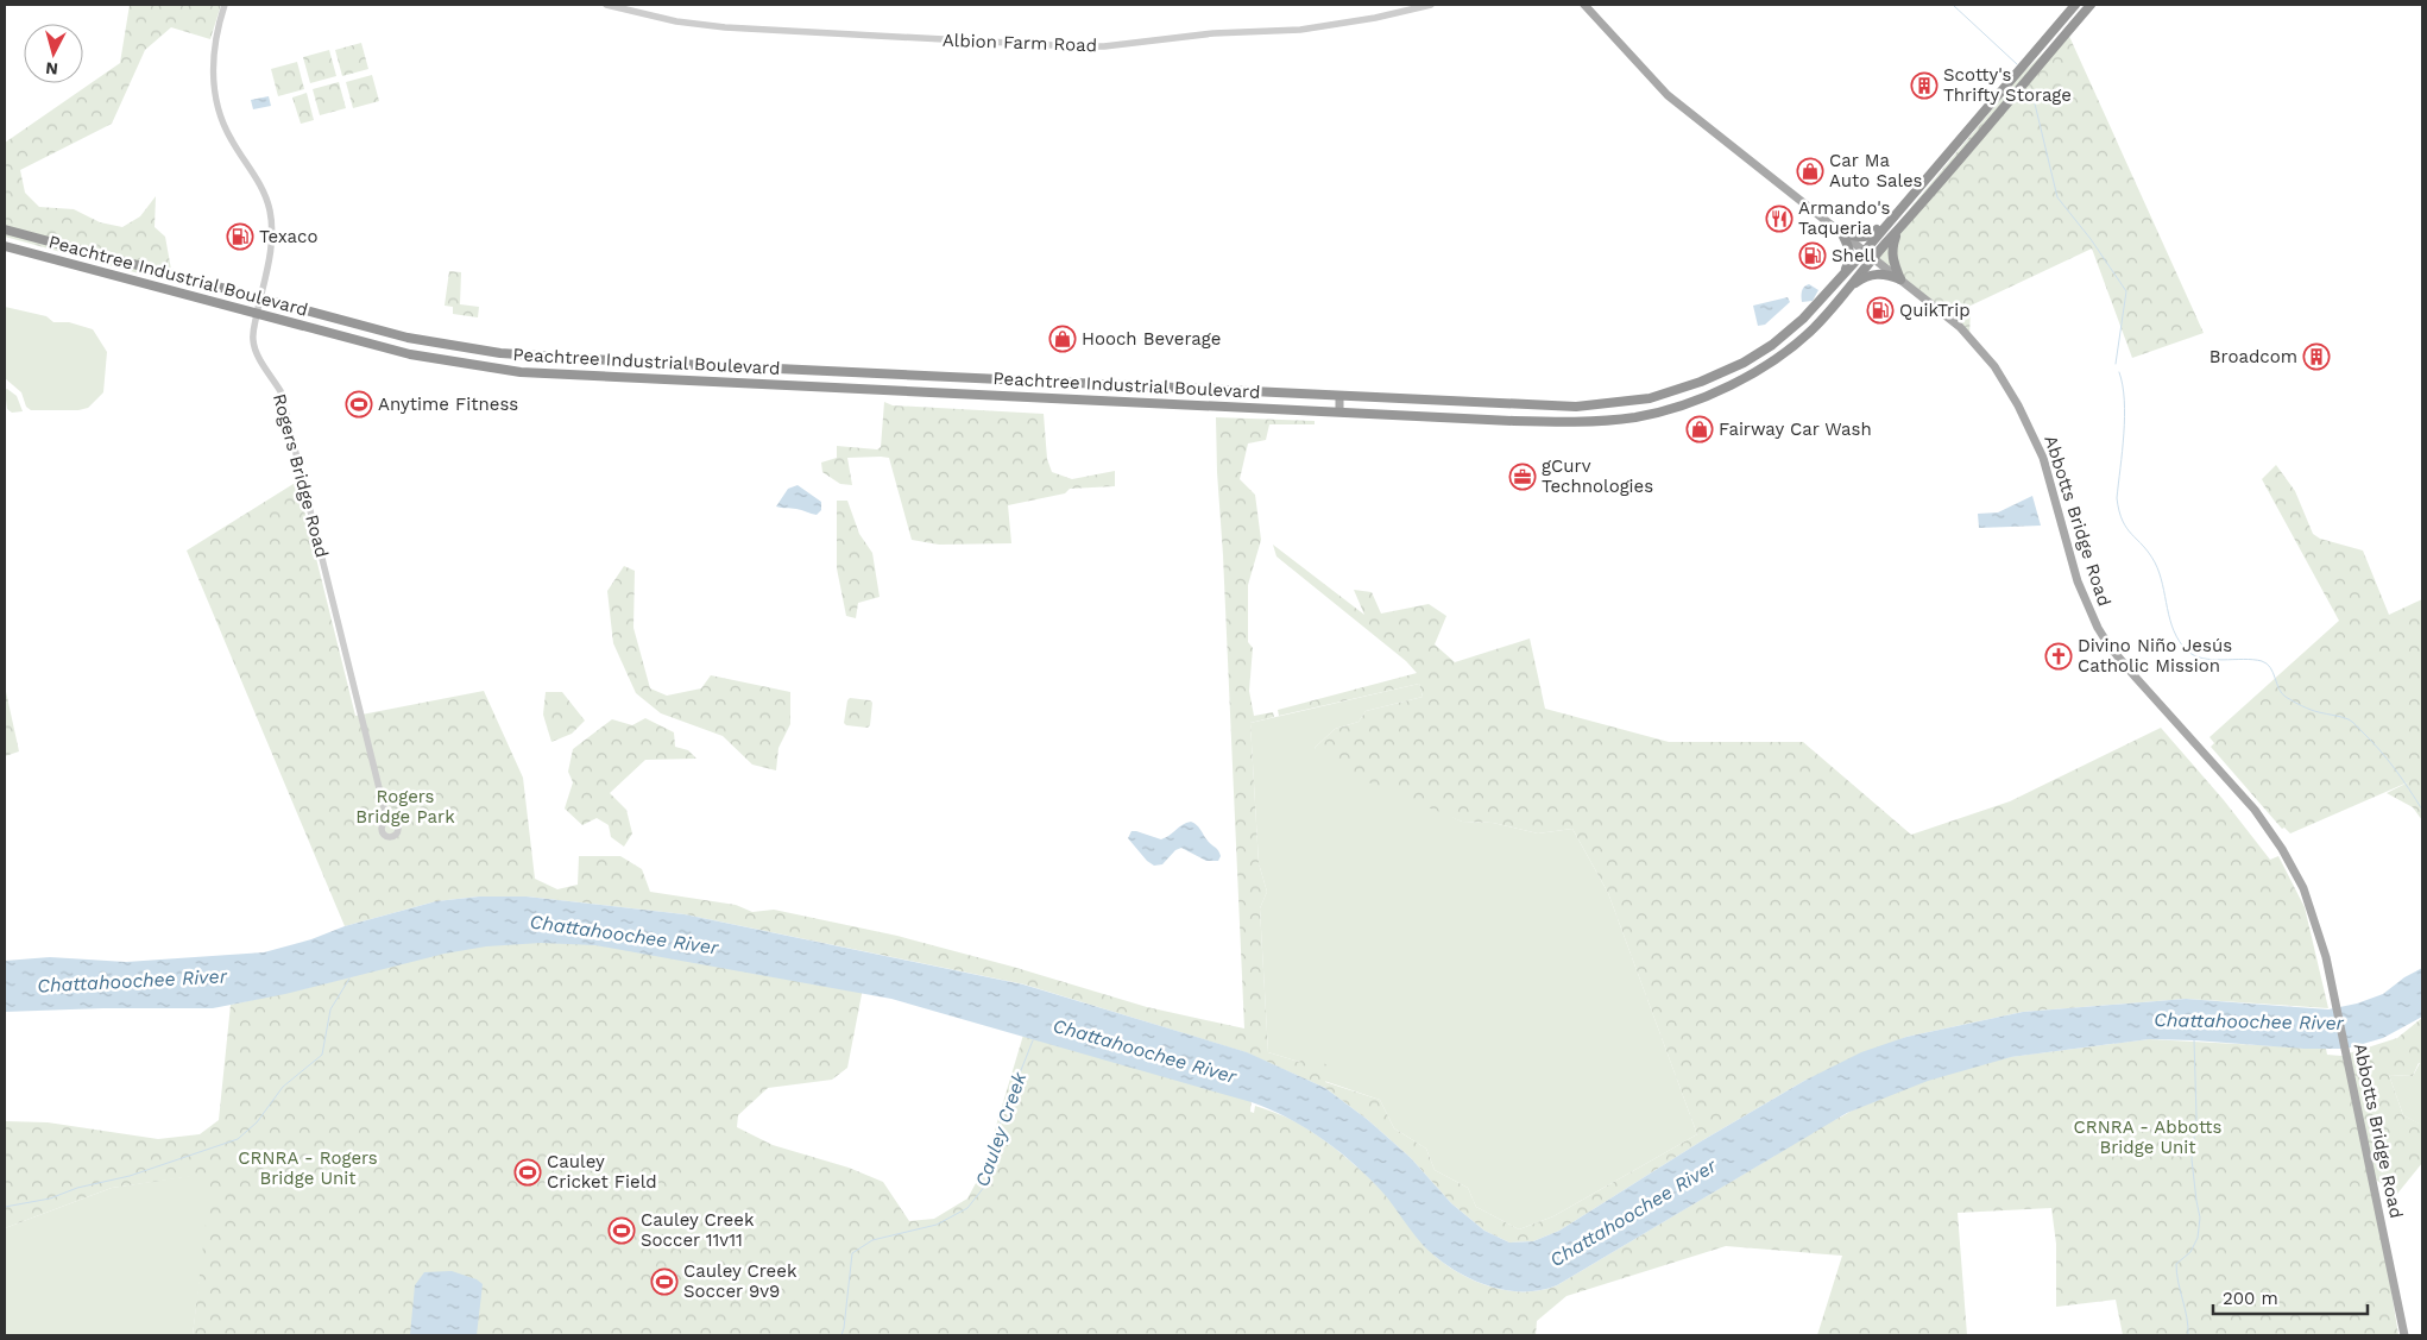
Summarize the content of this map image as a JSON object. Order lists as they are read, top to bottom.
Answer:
{
  "streets": {
    "highway": ["Peachtree Industrial Boulevard"],
    "main road": ["Abbotts Bridge Road"],
    "street": ["Albion Farm Road", "Rogers Bridge Road"]
  },
  "crossings": [
    ["Peachtree Industrial Boulevard", "Rogers Bridge Road"],
    ["Peachtree Industrial Boulevard", "Abbotts Bridge Road"]
  ],
  "water": ["Chattahoochee River", "Cauley Creek"],
  "parks": ["Rogers Bridge Park", "CRNRA - Abbotts Bridge Unit", "CRNRA - Rogers Bridge Unit"],
  "places": {
    "building": ["Scotty's Thrifty Storage", "Broadcom"],
    "shop": ["Car Ma Auto Sales", "Hooch Beverage", "Fairway Car Wash"],
    "restaurant": ["Armando's Taqueria"],
    "fuel station": ["Texaco", "Shell", "QuikTrip"],
    "sports": [
      "Anytime Fitness",
      "Cauley Cricket Field",
      "Cauley Creek Soccer 11v11",
      "Cauley Creek Soccer 9v9"
    ],
    "office": ["gCurv Technologies"],
    "church": ["Divino Niño Jesús Catholic Mission"]
  },
  "scale_bar": "200 m",
  "north": "bottom"
}
